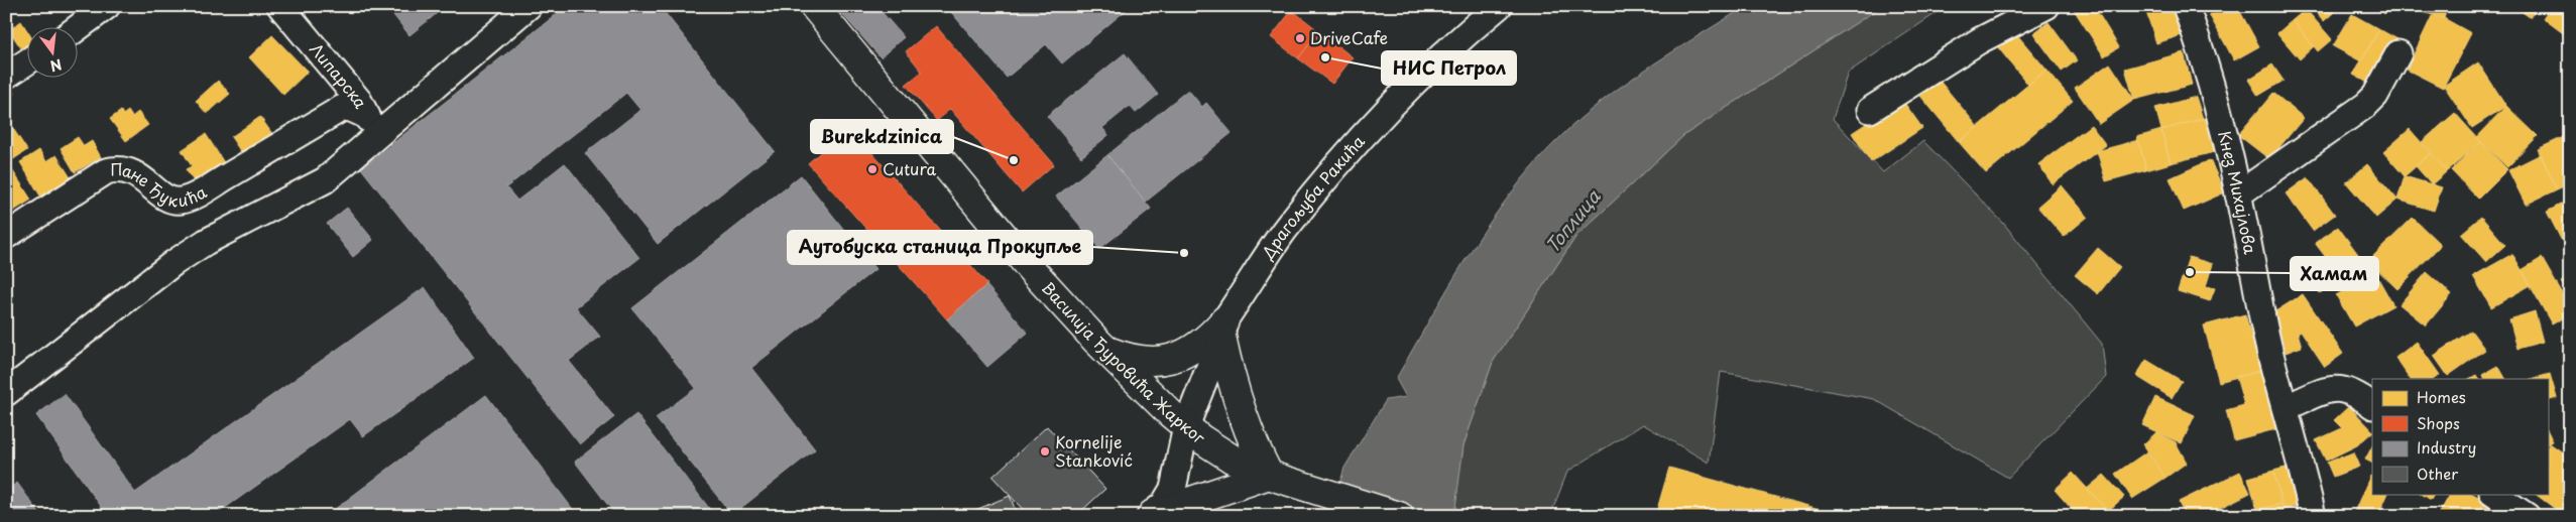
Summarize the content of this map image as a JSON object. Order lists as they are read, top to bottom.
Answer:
{
  "streets": {
    "main road": ["Василија Ђуровића Жарког"],
    "street": [
      "Липарска",
      "Пане Ђукића",
      "Кнез Михајлова",
      "Драгољуба Ракића"
    ]
  },
  "crossings": [
    ["Липарска", "Пане Ђукића"],
    ["Драгољуба Ракића", "Василија Ђуровића Жарког"]
  ],
  "water": ["Топлица"],
  "places": [
    "DriveCafe",
    "НИС Петрол",
    "Burekdzinica",
    "Cutura",
    "Аутобуска станица Прокупље",
    "Хамам",
    "Kornelije Stanković"
  ],
  "legend": [
    "Homes",
    "Shops",
    "Industry",
    "Other"
  ],
  "north": "bottom"
}
